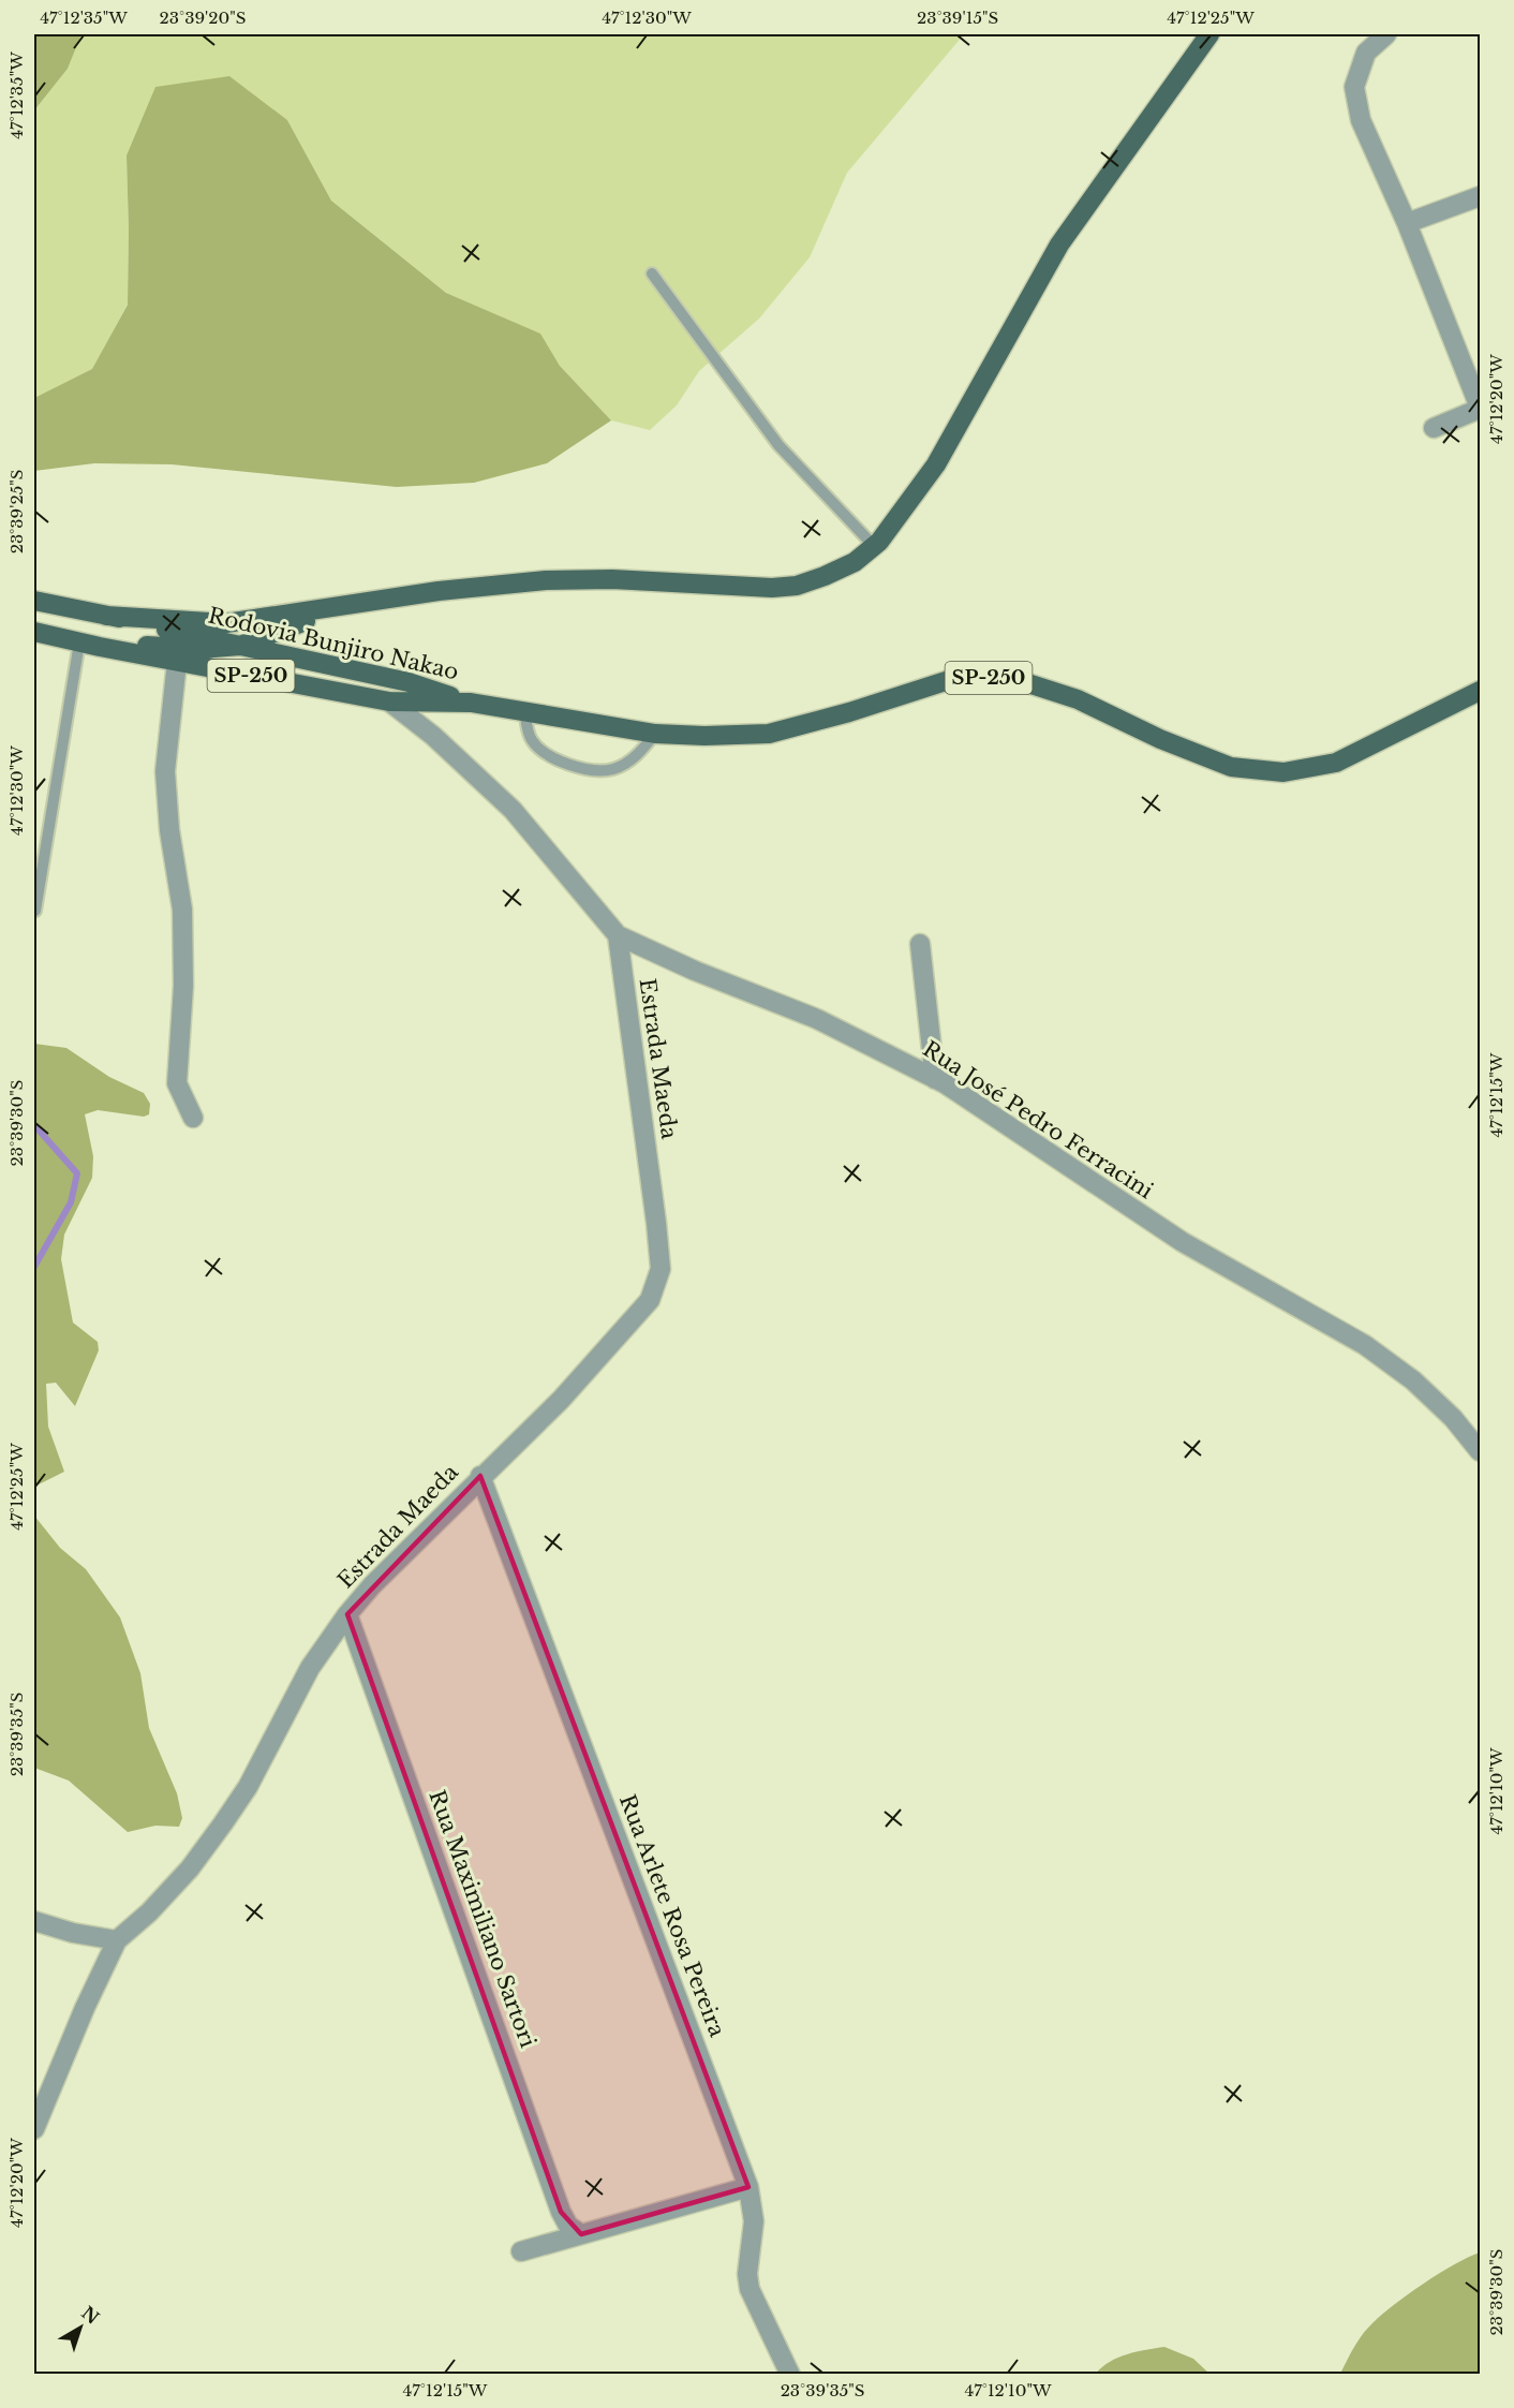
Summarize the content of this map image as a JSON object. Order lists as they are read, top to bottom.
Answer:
{
  "streets": {
    "main road": ["Rodovia Bunjiro Nakao", "SP-250"],
    "street": [
      "Estrada Maeda",
      "Rua José Pedro Ferracini",
      "Rua Arlete Rosa Pereira",
      "Rua Maximiliano Sartori"
    ]
  },
  "crossings": [
    ["Rodovia Bunjiro Nakao", "Rua José Pedro Ferracini"],
    ["Estrada Maeda", "Rua José Pedro Ferracini"],
    ["Estrada Maeda", "Rua Arlete Rosa Pereira"],
    ["Estrada Maeda", "Rua Maximiliano Sartori"]
  ],
  "north": "top right",
  "coordinates": [
    "47°12'35\"W",
    "23°39'20\"S",
    "47°12'30\"W",
    "23°39'15\"S",
    "47°12'25\"W",
    "47°12'20\"W",
    "23°39'25\"S",
    "47°12'15\"W",
    "23°39'30\"S",
    "23°39'35\"S",
    "47°12'10\"W"
  ]
}
